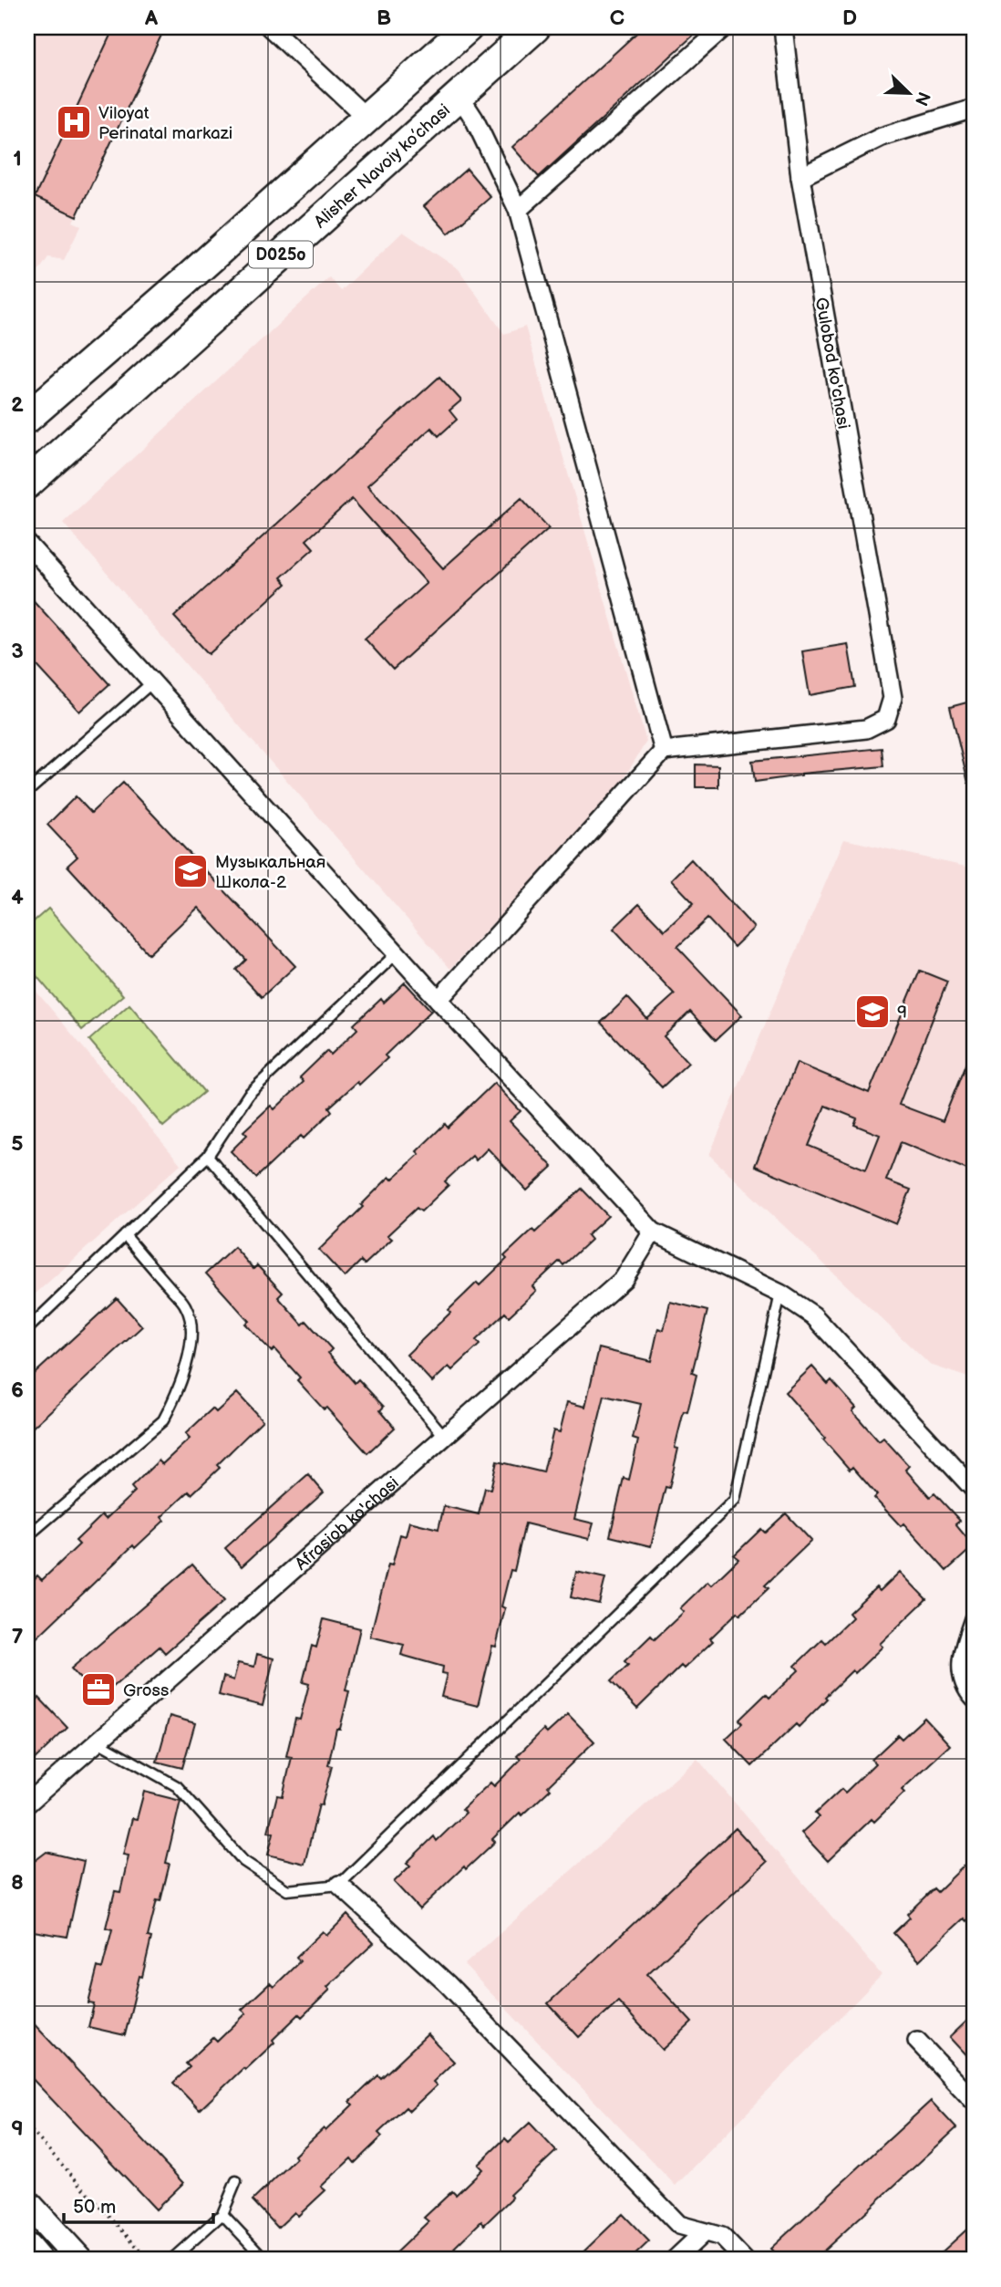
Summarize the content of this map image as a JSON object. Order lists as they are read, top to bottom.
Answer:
{
  "streets": {
    "main road": ["Alisher Navoiy ko’chasi", "D025o"],
    "street": ["Gulobod ko'chasi", "Afrasiob ko'chasi"]
  },
  "places": {
    "hospital": ["Viloyat Perinatal markazi"],
    "school or university": ["Музыкальная Школа-2", "9"],
    "office": ["Gross"]
  },
  "scale_bar": "50 m",
  "north": "bottom right",
  "grid": {
    "columns": [
      "A",
      "B",
      "C",
      "D"
    ],
    "rows": [
      "1",
      "2",
      "3",
      "4",
      "5",
      "6",
      "7",
      "8",
      "9"
    ]
  }
}
